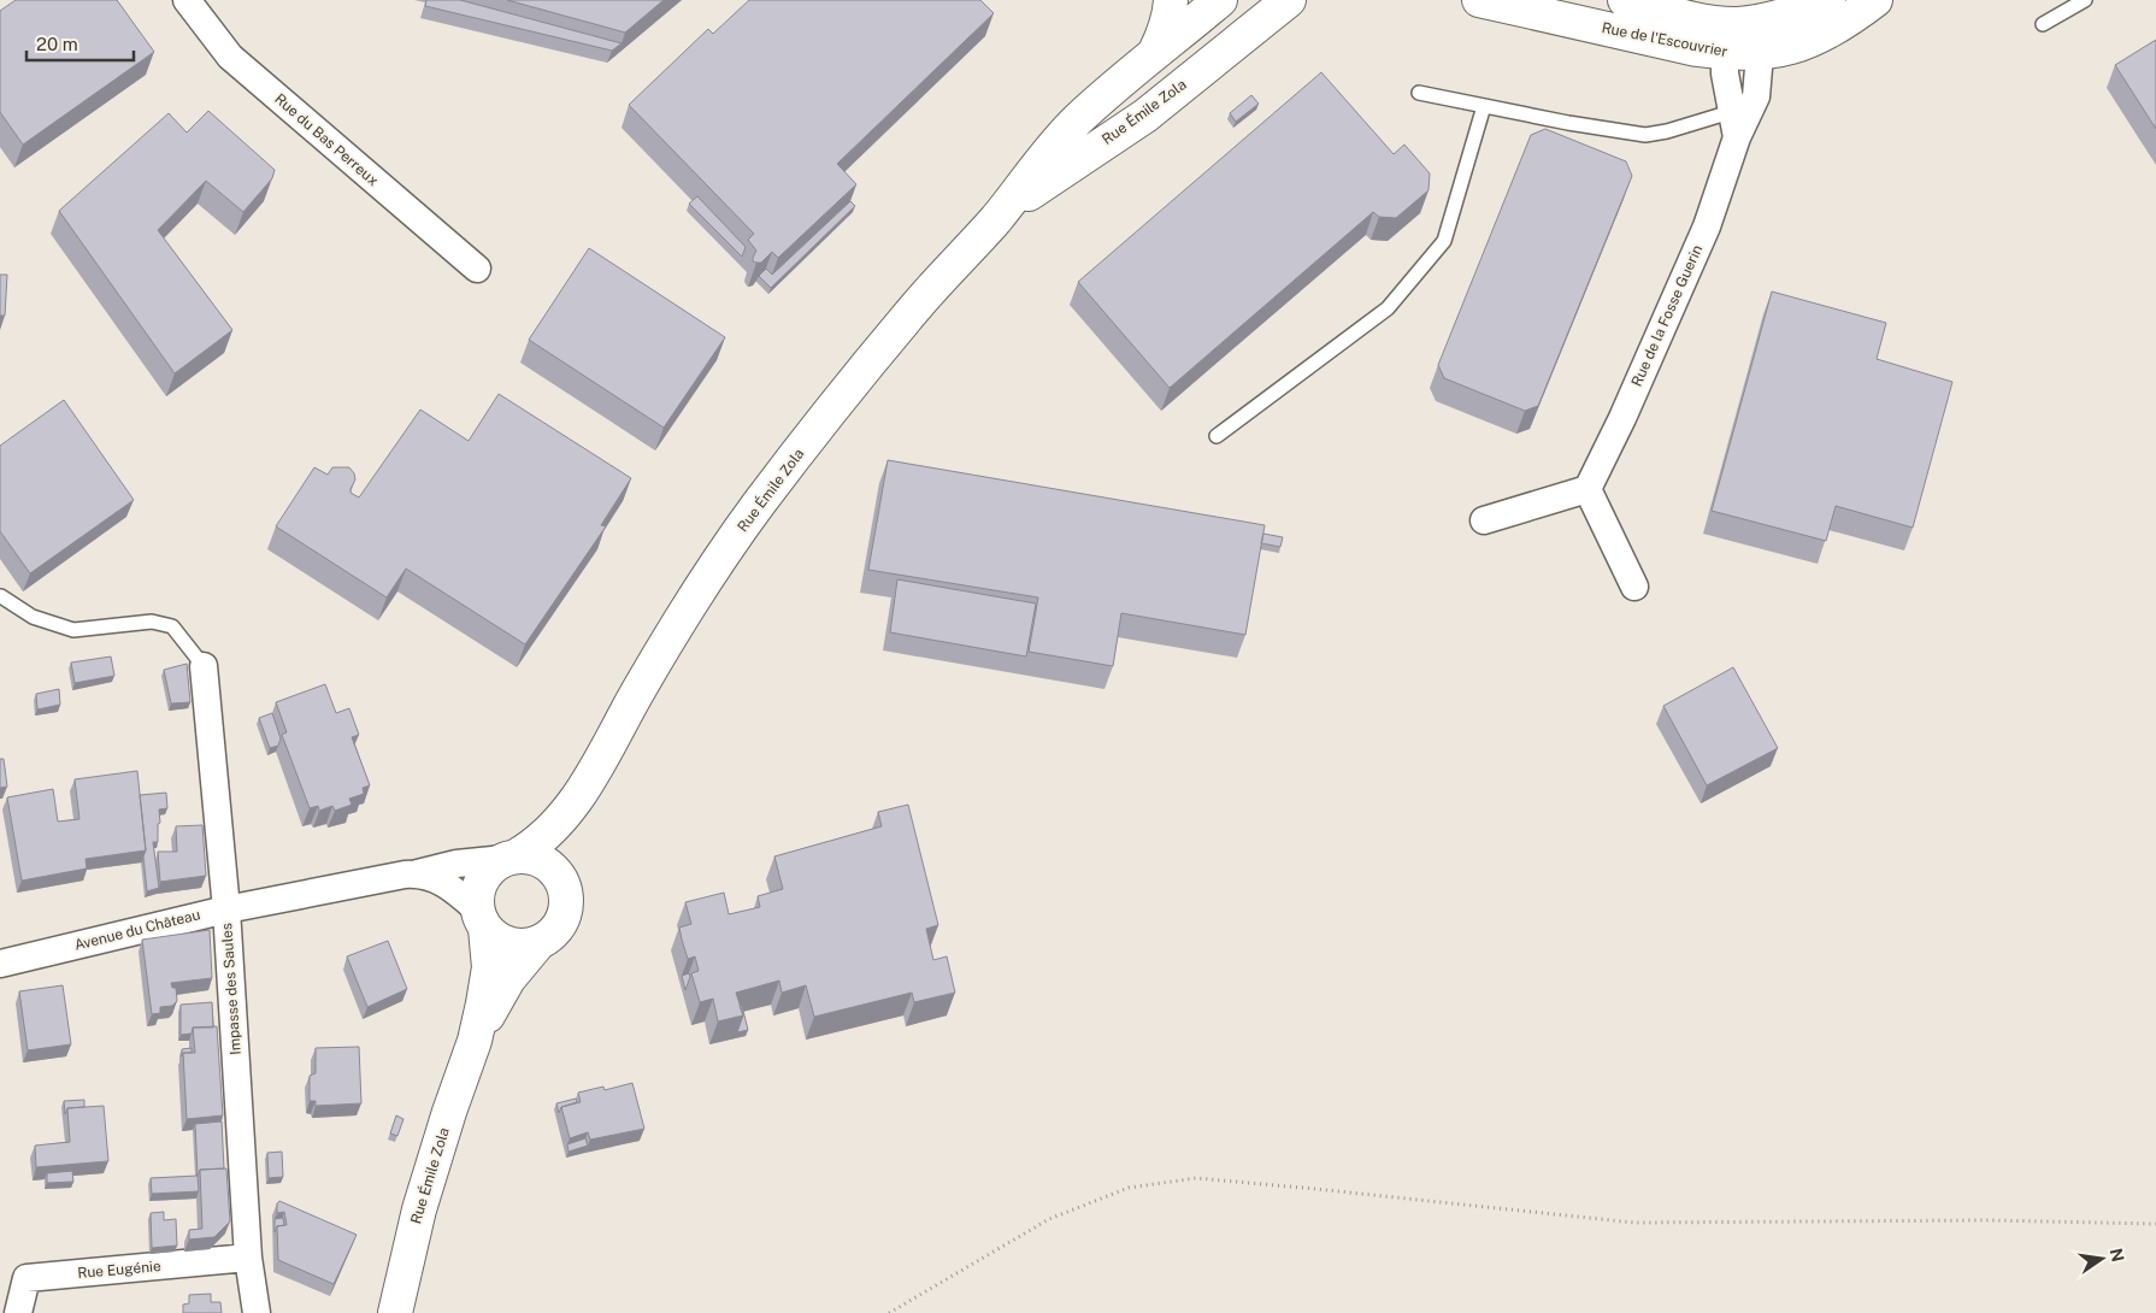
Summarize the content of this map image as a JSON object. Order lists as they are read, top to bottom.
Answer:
{
  "streets": {
    "main road": ["Rue de l'Escouvrier", "Rue Émile Zola"],
    "street": [
      "Rue du Bas Perreux",
      "Rue de la Fosse Guerin",
      "Avenue du Château",
      "Impasse des Saules",
      "Rue Eugénie"
    ]
  },
  "crossings": [
    ["Rue de l'Escouvrier", "Rue de la Fosse Guerin"],
    ["Rue Émile Zola", "Avenue du Château"],
    ["Avenue du Château", "Impasse des Saules"],
    ["Impasse des Saules", "Rue Eugénie"]
  ],
  "scale_bar": "20 m",
  "north": "right"
}
